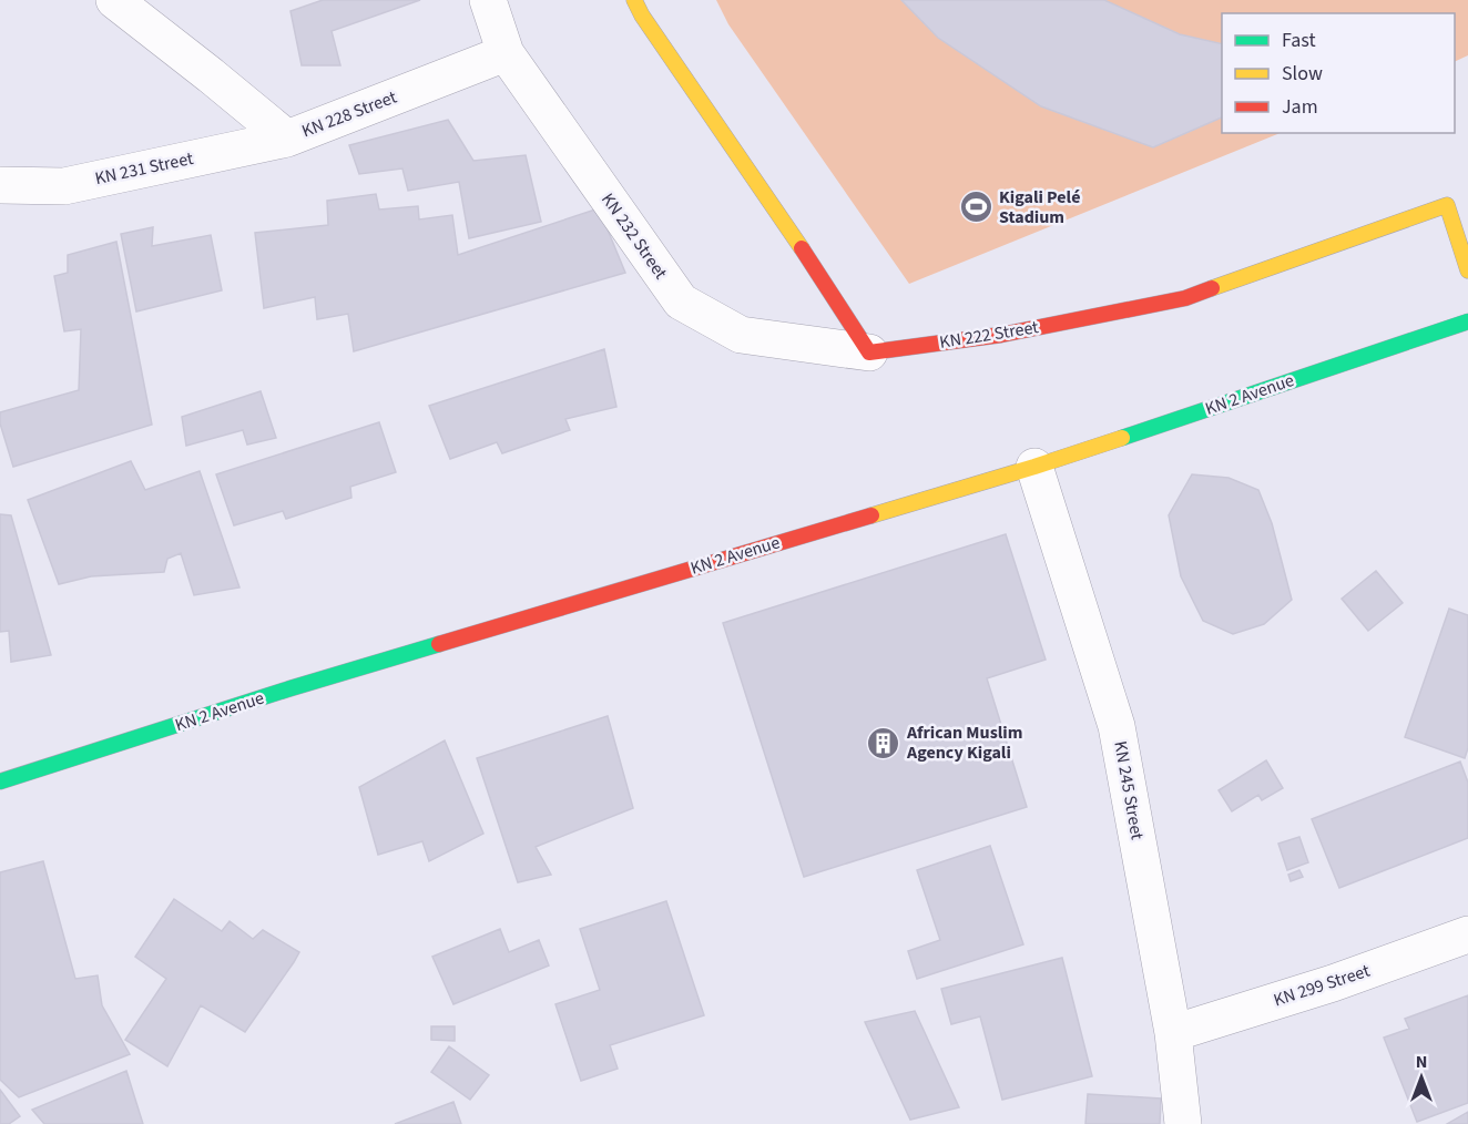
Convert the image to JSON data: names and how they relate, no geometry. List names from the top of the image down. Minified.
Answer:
{"streets":{"main road":["KN 222 Street","KN 2 Avenue"],"street":["KN 228 Street","KN 231 Street","KN 232 Street","KN 245 Street","KN 299 Street"]},"crossings":[["KN 228 Street","KN 231 Street"],["KN 228 Street","KN 232 Street"],["KN 232 Street","KN 222 Street"],["KN 2 Avenue","KN 245 Street"],["KN 245 Street","KN 299 Street"]],"places":{"sports":["Kigali Pelé Stadium"],"building":["African Muslim Agency Kigali"]},"legend":["Fast","Slow","Jam"],"north":"top"}
